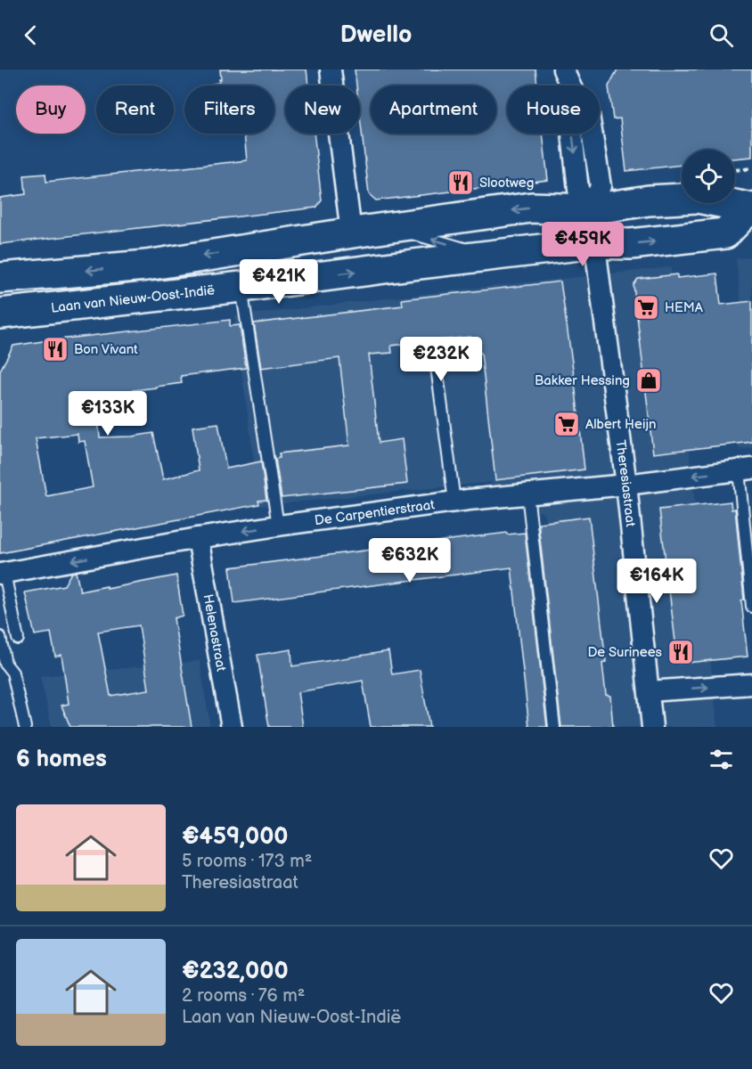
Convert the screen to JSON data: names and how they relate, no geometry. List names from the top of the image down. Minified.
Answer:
{"streets":{"main road":["Laan van Nieuw-Oost-Indië"],"street":["Theresiastraat","De Carpentierstraat","Helenastraat"]},"crossings":[["Laan van Nieuw-Oost-Indië","Theresiastraat"],["Theresiastraat","De Carpentierstraat"],["De Carpentierstraat","Helenastraat"]],"one_way":["De Carpentierstraat"],"places":{"restaurant":["Slootweg","Bon Vivant","De Surinees"],"supermarket":["HEMA","Albert Heijn"],"shop":["Bakker Hessing"]},"page":{"header":"Dwello","chip":["Buy","Rent","Filters","New","Apartment","House"],"price":["€459K","€421K","€232K","€133K","€632K","€164K"],"heading":"6 homes","list":[{"name":"€459,000","note":"5 rooms · 173 m² · Theresiastraat"},{"name":"€232,000","note":"2 rooms · 76 m² · Laan van Nieuw-Oost-Indië"}]}}
